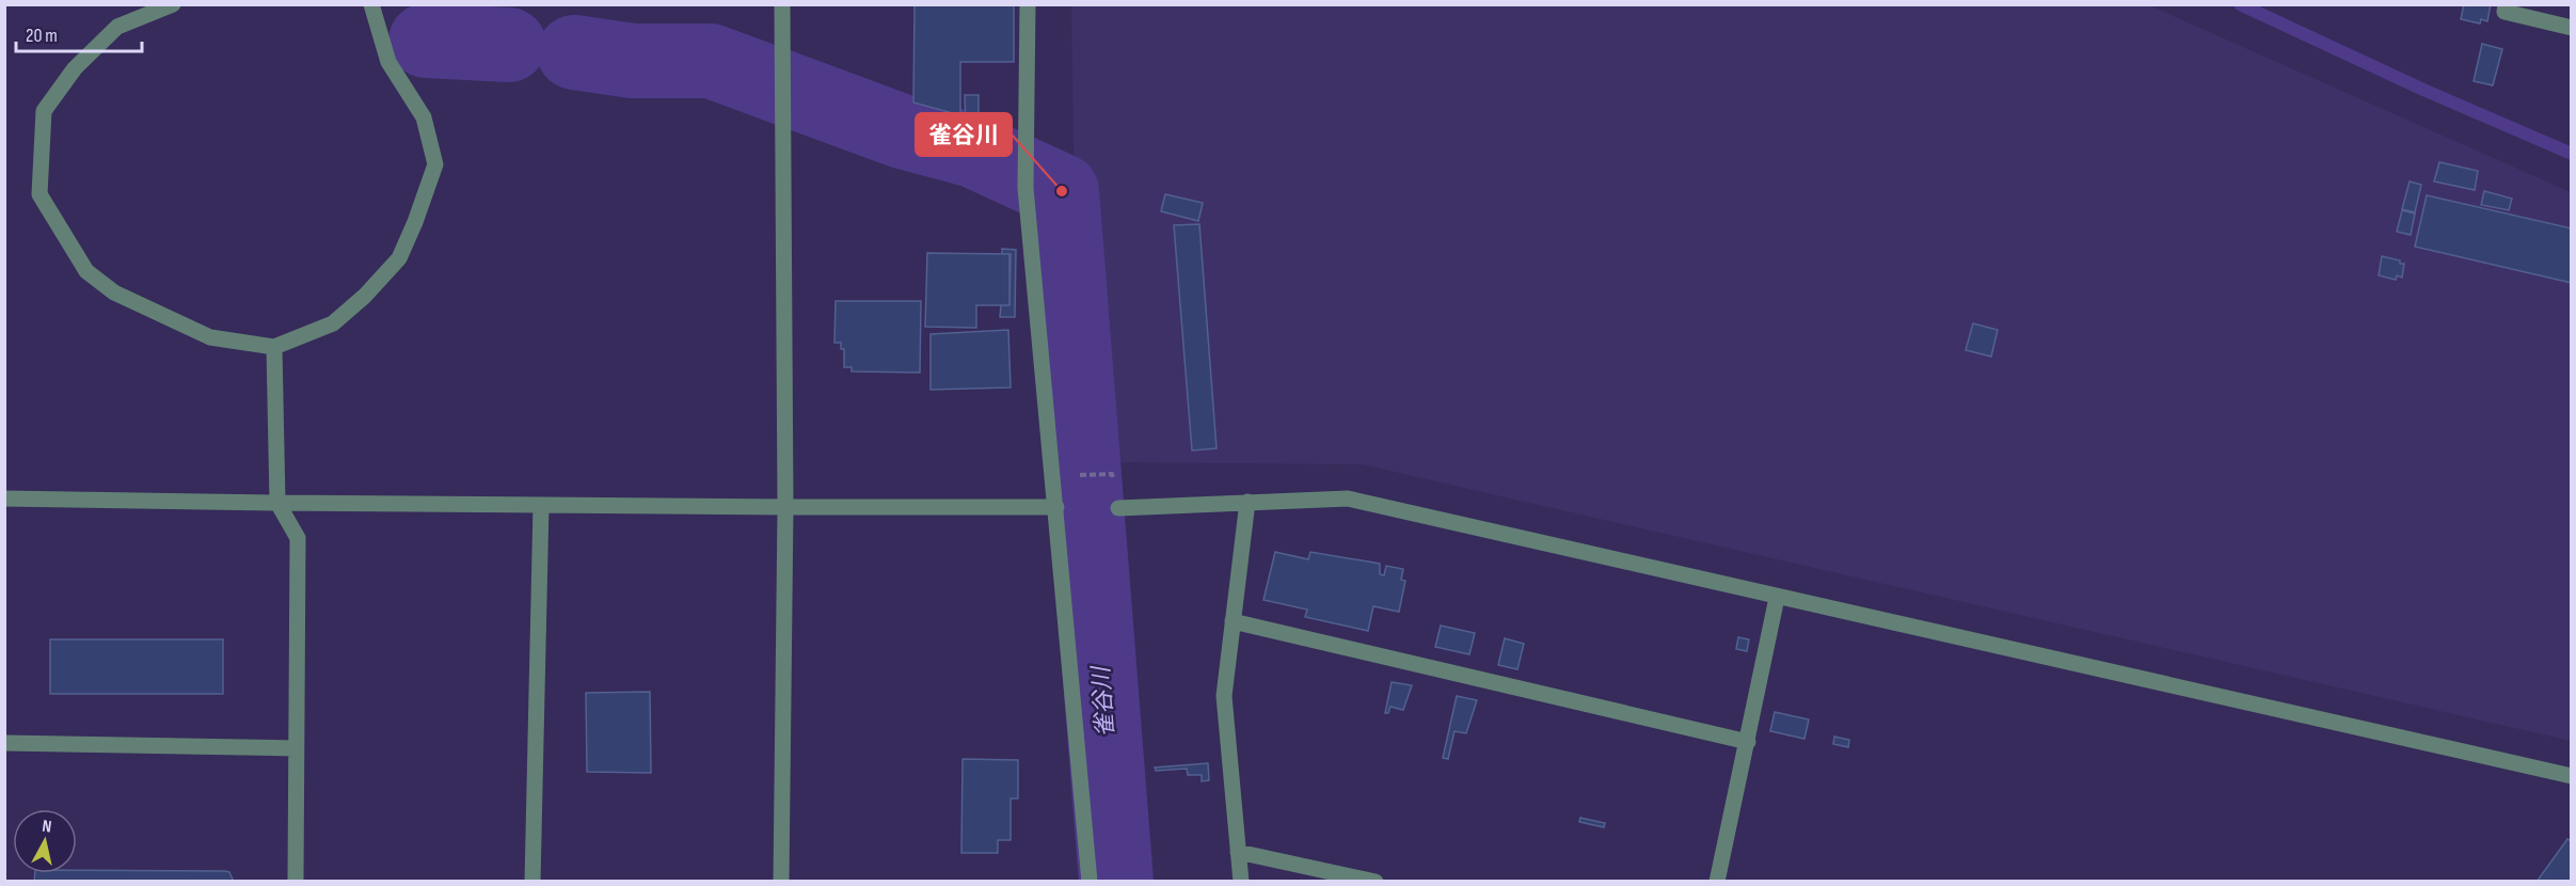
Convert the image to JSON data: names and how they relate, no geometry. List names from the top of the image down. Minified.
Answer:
{"water":["雀谷川"],"places":["雀谷川"],"scale_bar":"20 m","north":"top"}
